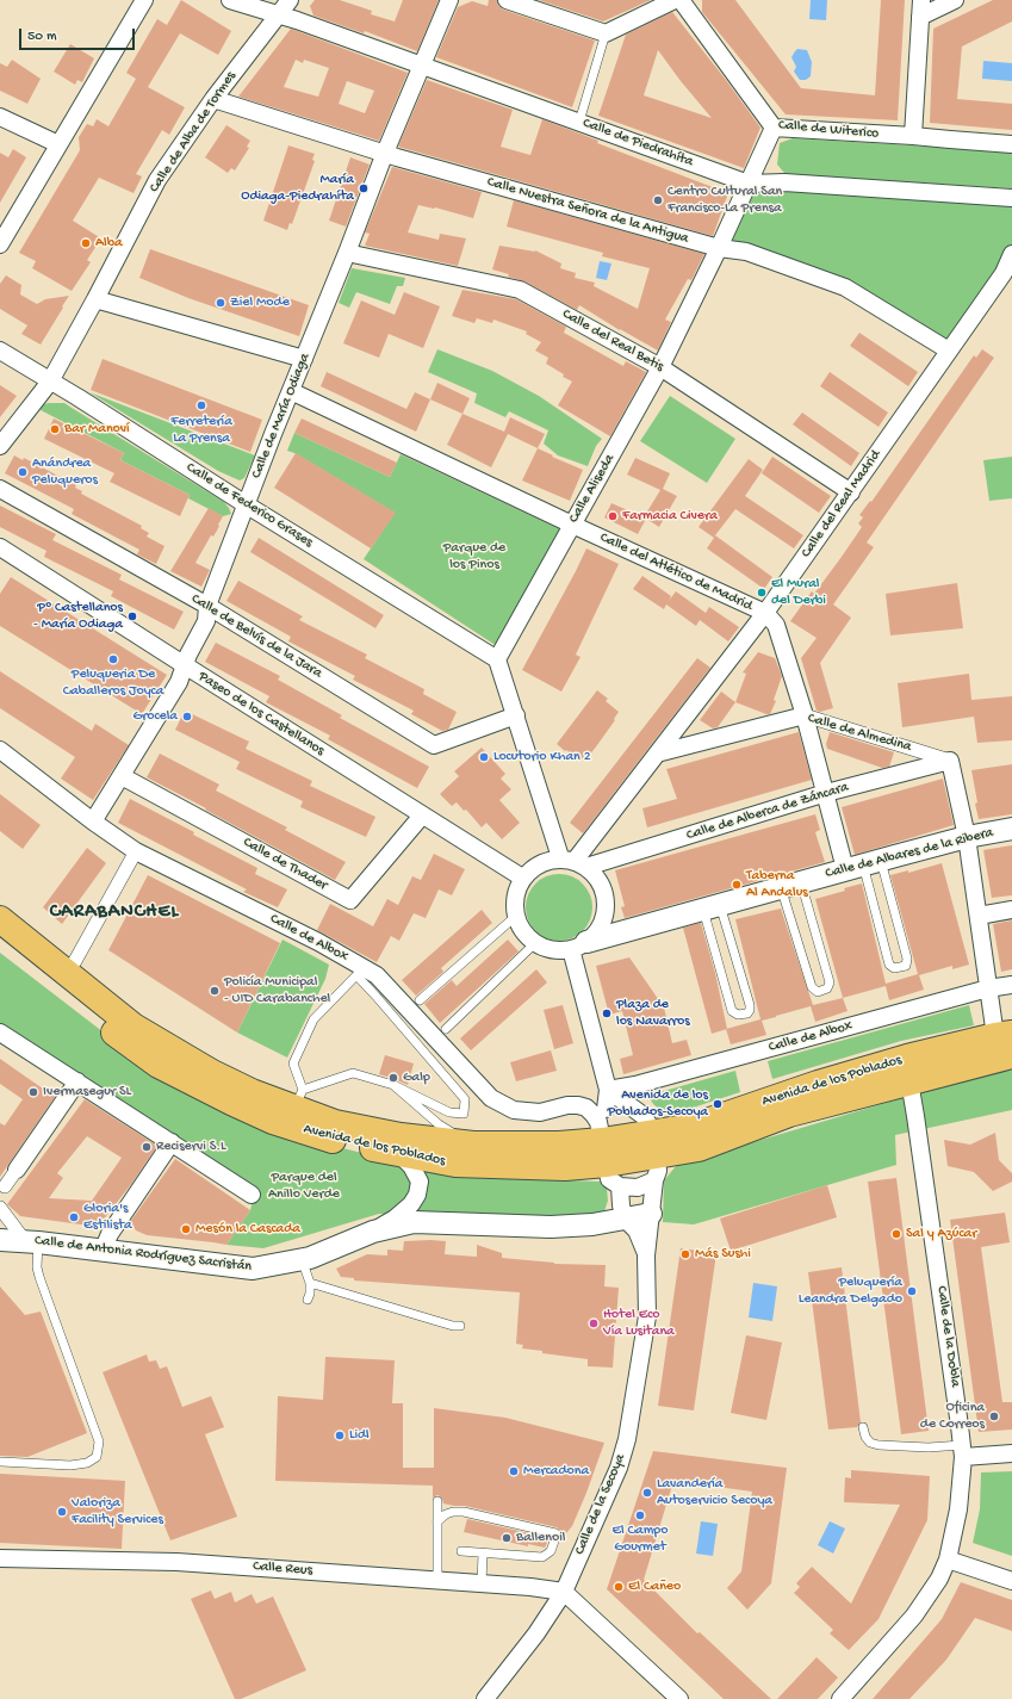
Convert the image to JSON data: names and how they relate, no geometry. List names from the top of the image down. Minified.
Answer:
{"streets":{"main road":["Avenida de los Poblados"],"street":["Calle de Witerico","Calle de Alba de Tormes","Calle de Piedrahíta","Calle Nuestra Señora de la Antigua","Calle del Real Betis","Calle de María Odiaga","Calle Aliseda","Calle del Real Madrid","Calle de Federico Grases","Calle del Atlético de Madrid","Calle de Belvís de la Jara","Paseo de los Castellanos","Calle de Almedina","Calle de Alberca de Záncara","Calle de Albares de la Ribera","Calle de Thader","Calle de Albox","Calle de Antonia Rodríguez Sacristán","Calle de la Dobla","Calle de la Secoya","Calle Reus"]},"crossings":[["Calle de Witerico","Calle Aliseda"],["Calle de Alba de Tormes","Calle de Piedrahíta"],["Calle de Alba de Tormes","Calle Nuestra Señora de la Antigua"],["Calle de Alba de Tormes","Calle de Federico Grases"],["Calle de Piedrahíta","Calle de María Odiaga"],["Calle de Piedrahíta","Calle Aliseda"],["Calle Nuestra Señora de la Antigua","Calle de María Odiaga"],["Calle Nuestra Señora de la Antigua","Calle Aliseda"],["Calle Nuestra Señora de la Antigua","Calle del Real Madrid"],["Calle del Real Betis","Calle de María Odiaga"],["Calle del Real Betis","Calle Aliseda"],["Calle del Real Betis","Calle del Real Madrid"],["Calle de María Odiaga","Calle de Federico Grases"],["Calle de María Odiaga","Calle del Atlético de Madrid"],["Calle de María Odiaga","Calle de Belvís de la Jara"],["Calle de María Odiaga","Paseo de los Castellanos"],["Calle de María Odiaga","Calle de Thader"],["Calle de María Odiaga","Calle de Albox"],["Calle Aliseda","Calle de Federico Grases"],["Calle Aliseda","Calle del Atlético de Madrid"],["Calle del Real Madrid","Calle del Atlético de Madrid"],["Calle del Real Madrid","Paseo de los Castellanos"],["Calle del Real Madrid","Calle de Almedina"],["Calle del Real Madrid","Calle de Alberca de Záncara"],["Calle del Real Madrid","Calle de Albares de la Ribera"],["Calle del Atlético de Madrid","Calle de Almedina"],["Calle del Atlético de Madrid","Calle de Alberca de Záncara"],["Calle del Atlético de Madrid","Calle de Albares de la Ribera"],["Paseo de los Castellanos","Calle de Alberca de Záncara"],["Paseo de los Castellanos","Calle de Albares de la Ribera"],["Paseo de los Castellanos","Calle de Thader"],["Calle de Almedina","Calle de Alberca de Záncara"],["Calle de Alberca de Záncara","Calle de Albares de la Ribera"],["Calle de Albox","Calle de la Secoya"],["Avenida de los Poblados","Calle de la Dobla"],["Calle de Antonia Rodríguez Sacristán","Calle de la Secoya"],["Calle de la Secoya","Calle Reus"]],"districts":["CARABANCHEL"],"parks":["Parque de los Pinos","Parque del Anillo Verde"],"places":["María Odiaga-Piedrahíta","Centro Cultural San Francisco-La Prensa","Alba","Ziel Mode","Ferretería La Prensa","Bar Manoví","Anándrea Peluqueros","Farmacia Civera","El Mural del Derbi","Pº Castellanos - María Odiaga","Peluqueria De Caballeros Joyca","Grocela","Locutorio Khan 2","Taberna Al Andalus","Policía Municipal - UID Carabanchel","Plaza de los Navarros","Galp","Ivermasegur SL","Avenida de los Poblados-Secoya","Reciservi S.L","Gloria's Estilista","Mesón la Cascada","Sal y Azúcar","Más Sushi","Peluquería Leandra Delgado","Hotel Eco Vía Lusitana","Oficina de Correos","Lidl","Mercadona","Lavandería Autoservicio Secoya","Valoriza Facility Services","El Campo Gourmet","Ballenoil","El Cañeo"],"scale_bar":"50 m"}
